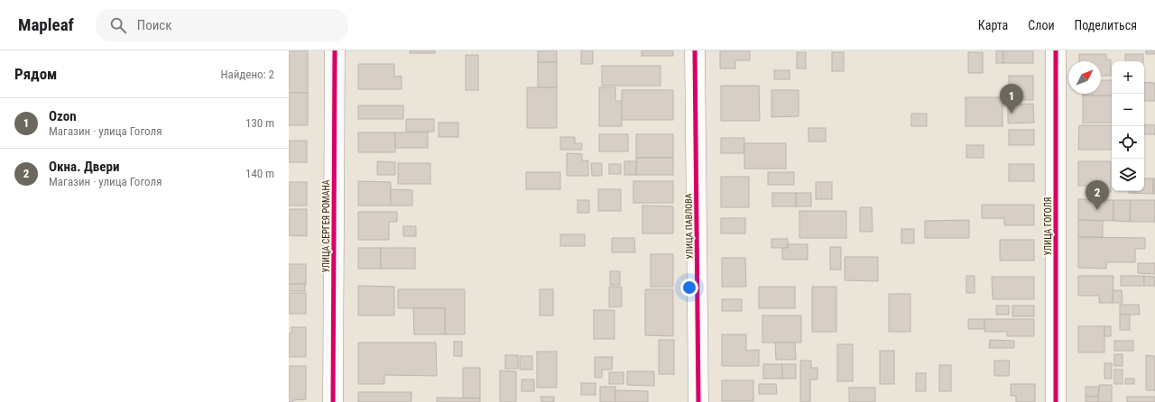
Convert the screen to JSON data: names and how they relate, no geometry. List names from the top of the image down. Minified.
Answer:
{"streets":{"street":["УЛИЦА СЕРГЕЯ РОМАНА","УЛИЦА ПАВЛОВА","УЛИЦА ГОГОЛЯ"]},"north":"top right","page":{"header":"Mapleaf","search":"Поиск","nav":["Карта","Слои","Поделиться"],"heading":["Рядом","Найдено: 2"],"map_buttons":["+","−"],"pins":["1","2"],"list":[{"mark":"1","name":"Ozon","note":"Магазин · улица Гоголя","value":"130 m"},{"mark":"2","name":"Окна. Двери","note":"Магазин · улица Гоголя","value":"140 m"}]}}
